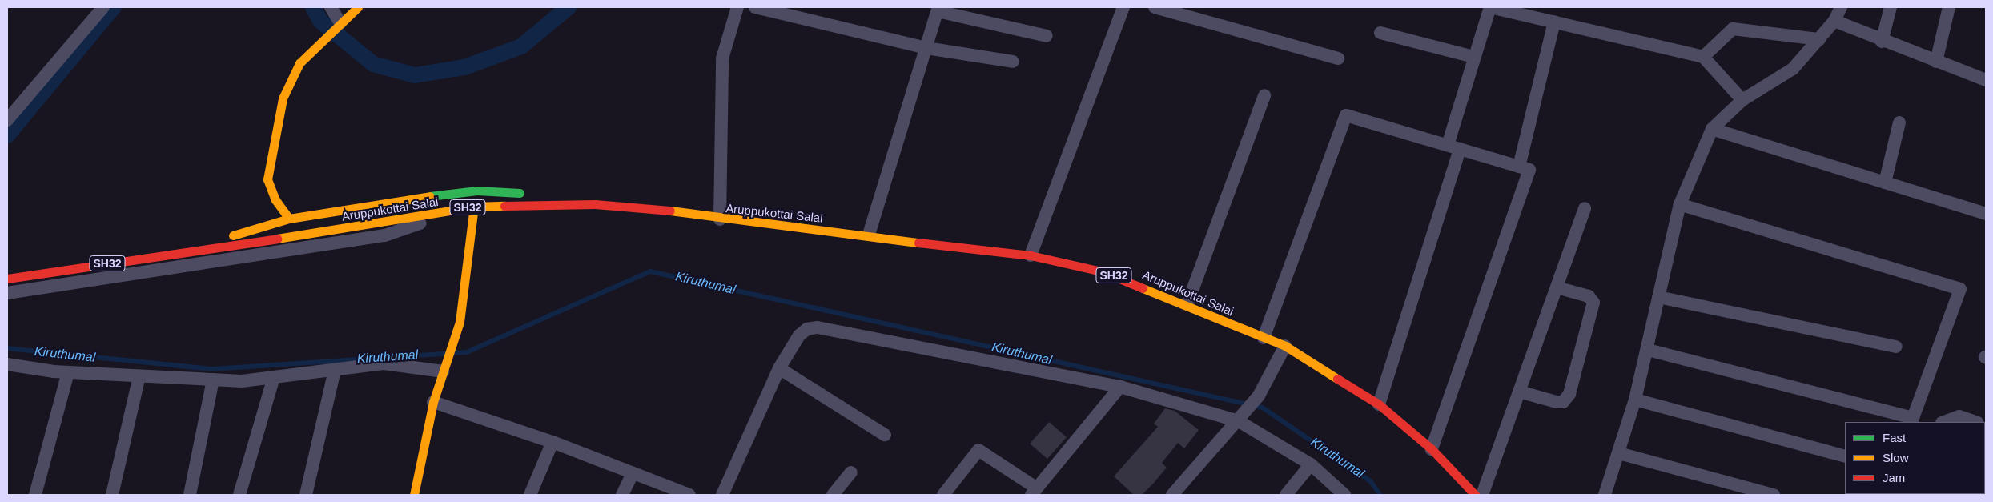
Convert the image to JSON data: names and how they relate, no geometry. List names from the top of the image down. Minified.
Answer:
{"streets":{"main road":["SH32","Aruppukottai Salai"]},"water":["Kiruthumal"],"legend":["Fast","Slow","Jam"]}
